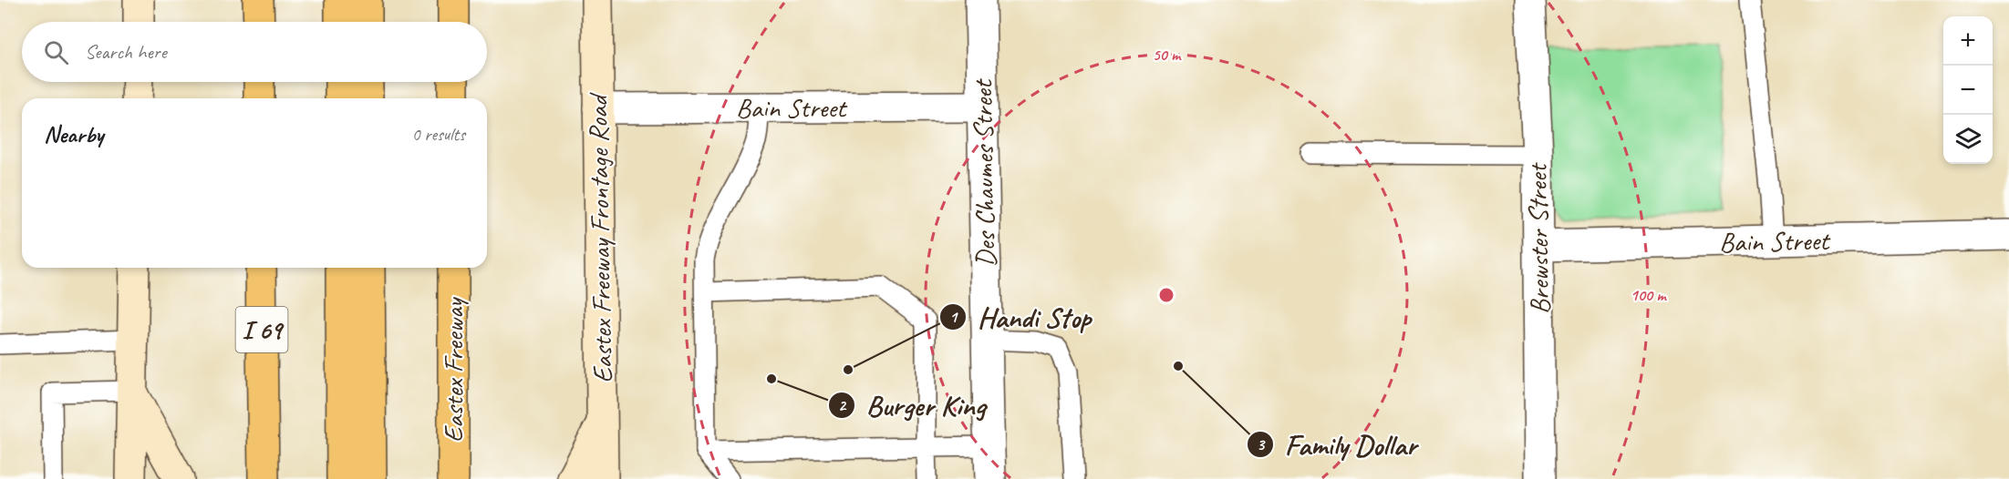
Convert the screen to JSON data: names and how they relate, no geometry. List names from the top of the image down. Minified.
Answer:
{"streets":{"highway":["I 69","Eastex Freeway"],"main road":["Eastex Freeway Frontage Road"],"street":["Bain Street","Des Chaumes Street","Brewster Street"]},"crossings":[["Bain Street","Des Chaumes Street"],["Bain Street","Eastex Freeway Frontage Road"],["Bain Street","Brewster Street"]],"places":["Family Dollar","Handi Stop","Burger King"],"page":{"map_buttons":["+","−"],"search":"Search here","heading":["Nearby","0 results"]},"rings":["50 m","100 m"]}
